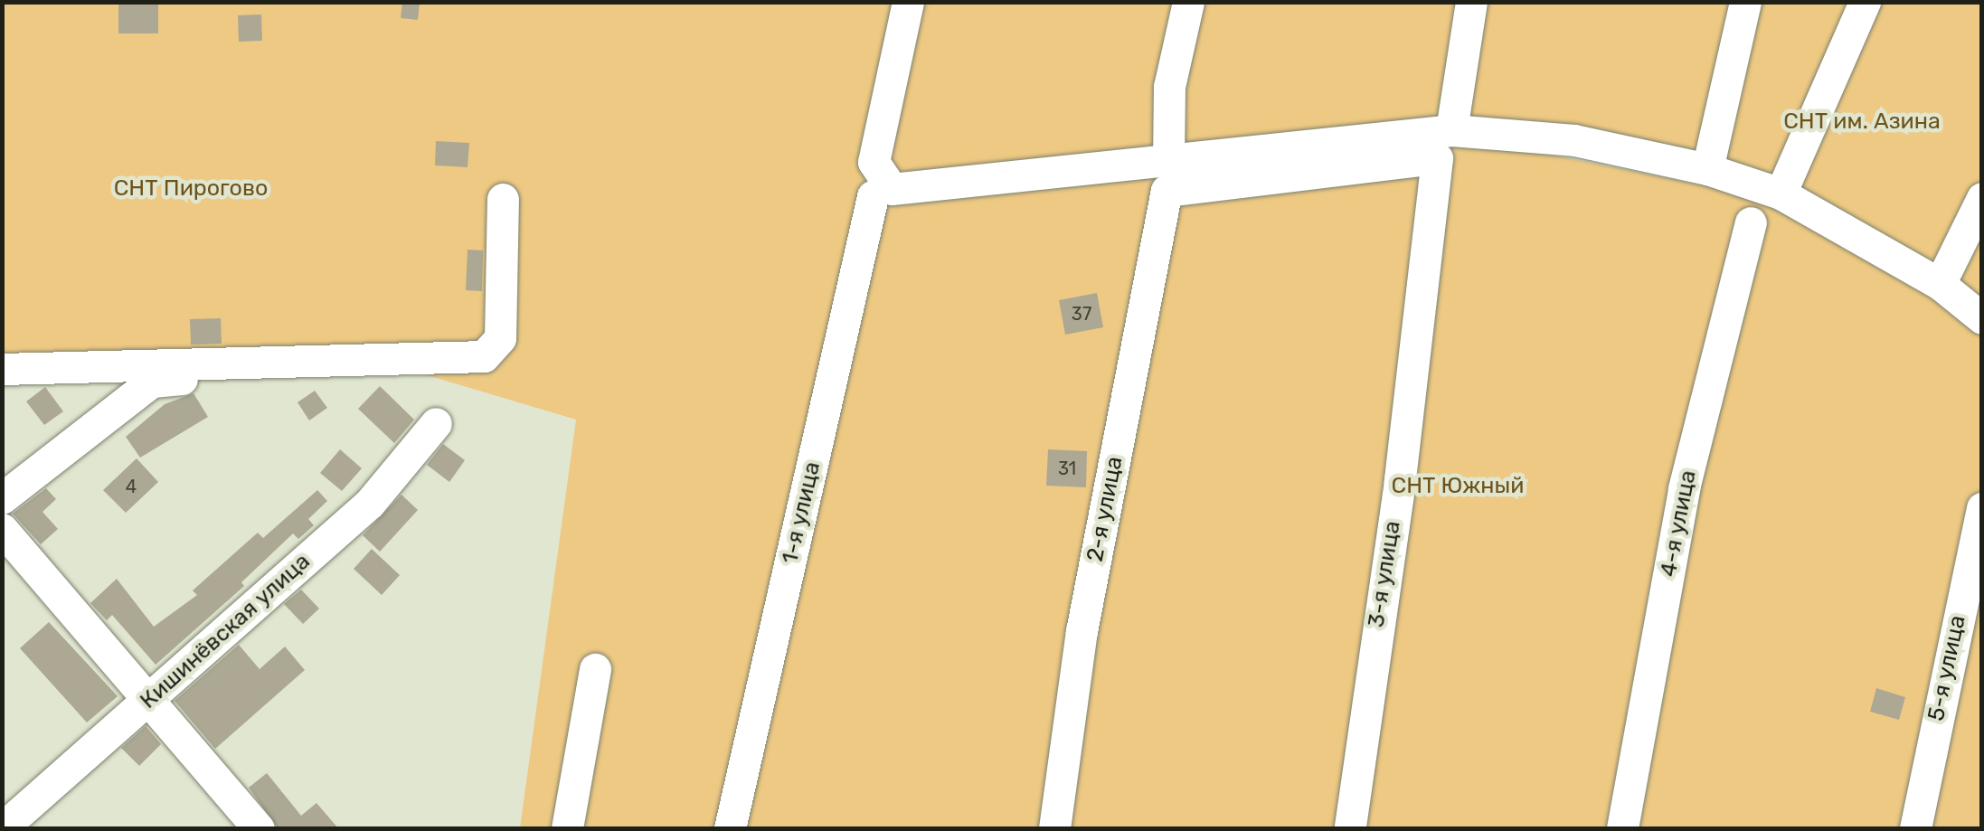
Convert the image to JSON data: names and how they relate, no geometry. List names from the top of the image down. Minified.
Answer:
{"streets":{"street":["2-я улица","1-я улица","4-я улица","3-я улица","Кишинёвская улица","5-я улица"]},"crossings":[["2-я улица","3-я улица"]],"parks":["СНТ им. Азина","СНТ Пирогово","СНТ Южный"],"house_numbers":["37","31","4"]}
